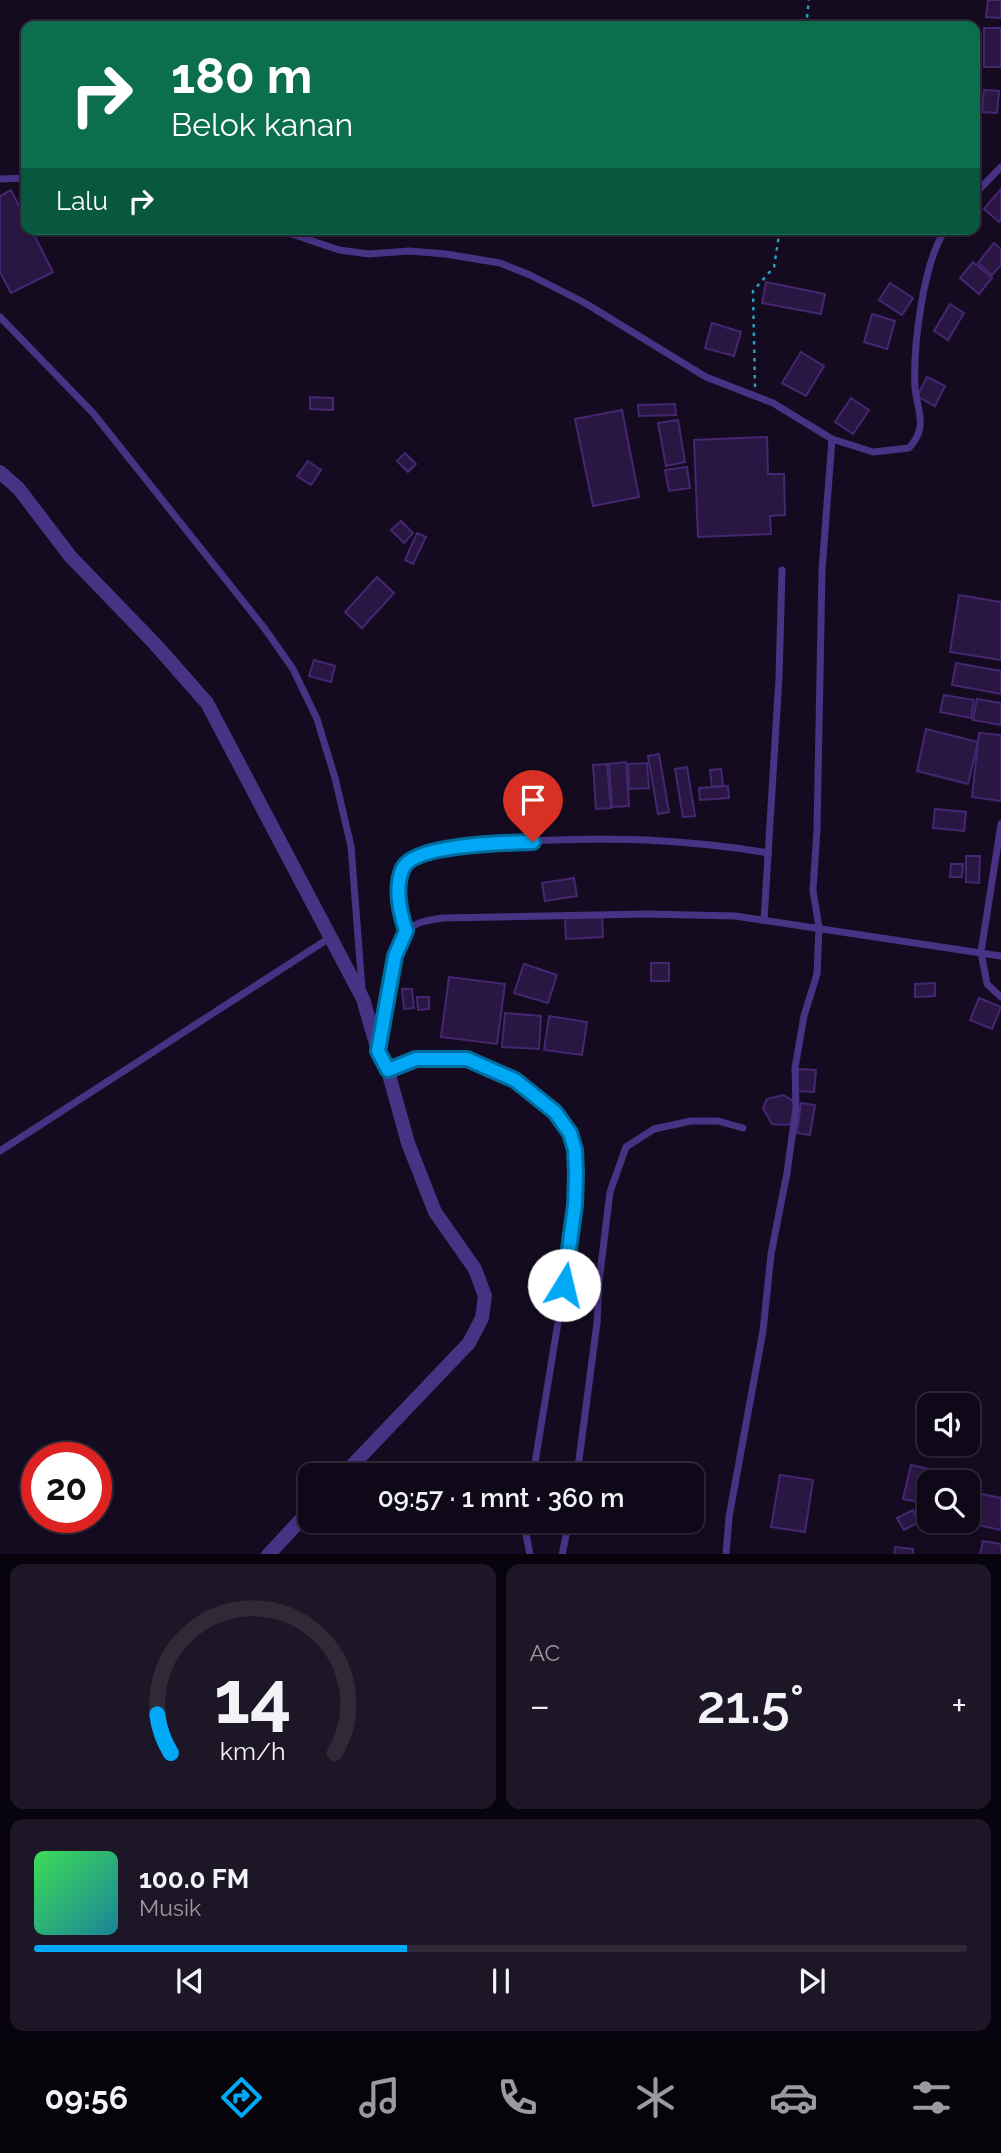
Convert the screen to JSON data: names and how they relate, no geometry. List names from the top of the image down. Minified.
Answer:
{"page":{"turn":["180 m","Belok kanan"],"then":"Lalu","limit":"20","trip":"09:57 · 1 mnt · 360 m","tile":"AC","heat":["−","21.5°","+"],"song":["100.0 FM","Musik"],"tabs":"09:56","gauge":["14","km/h"]}}
